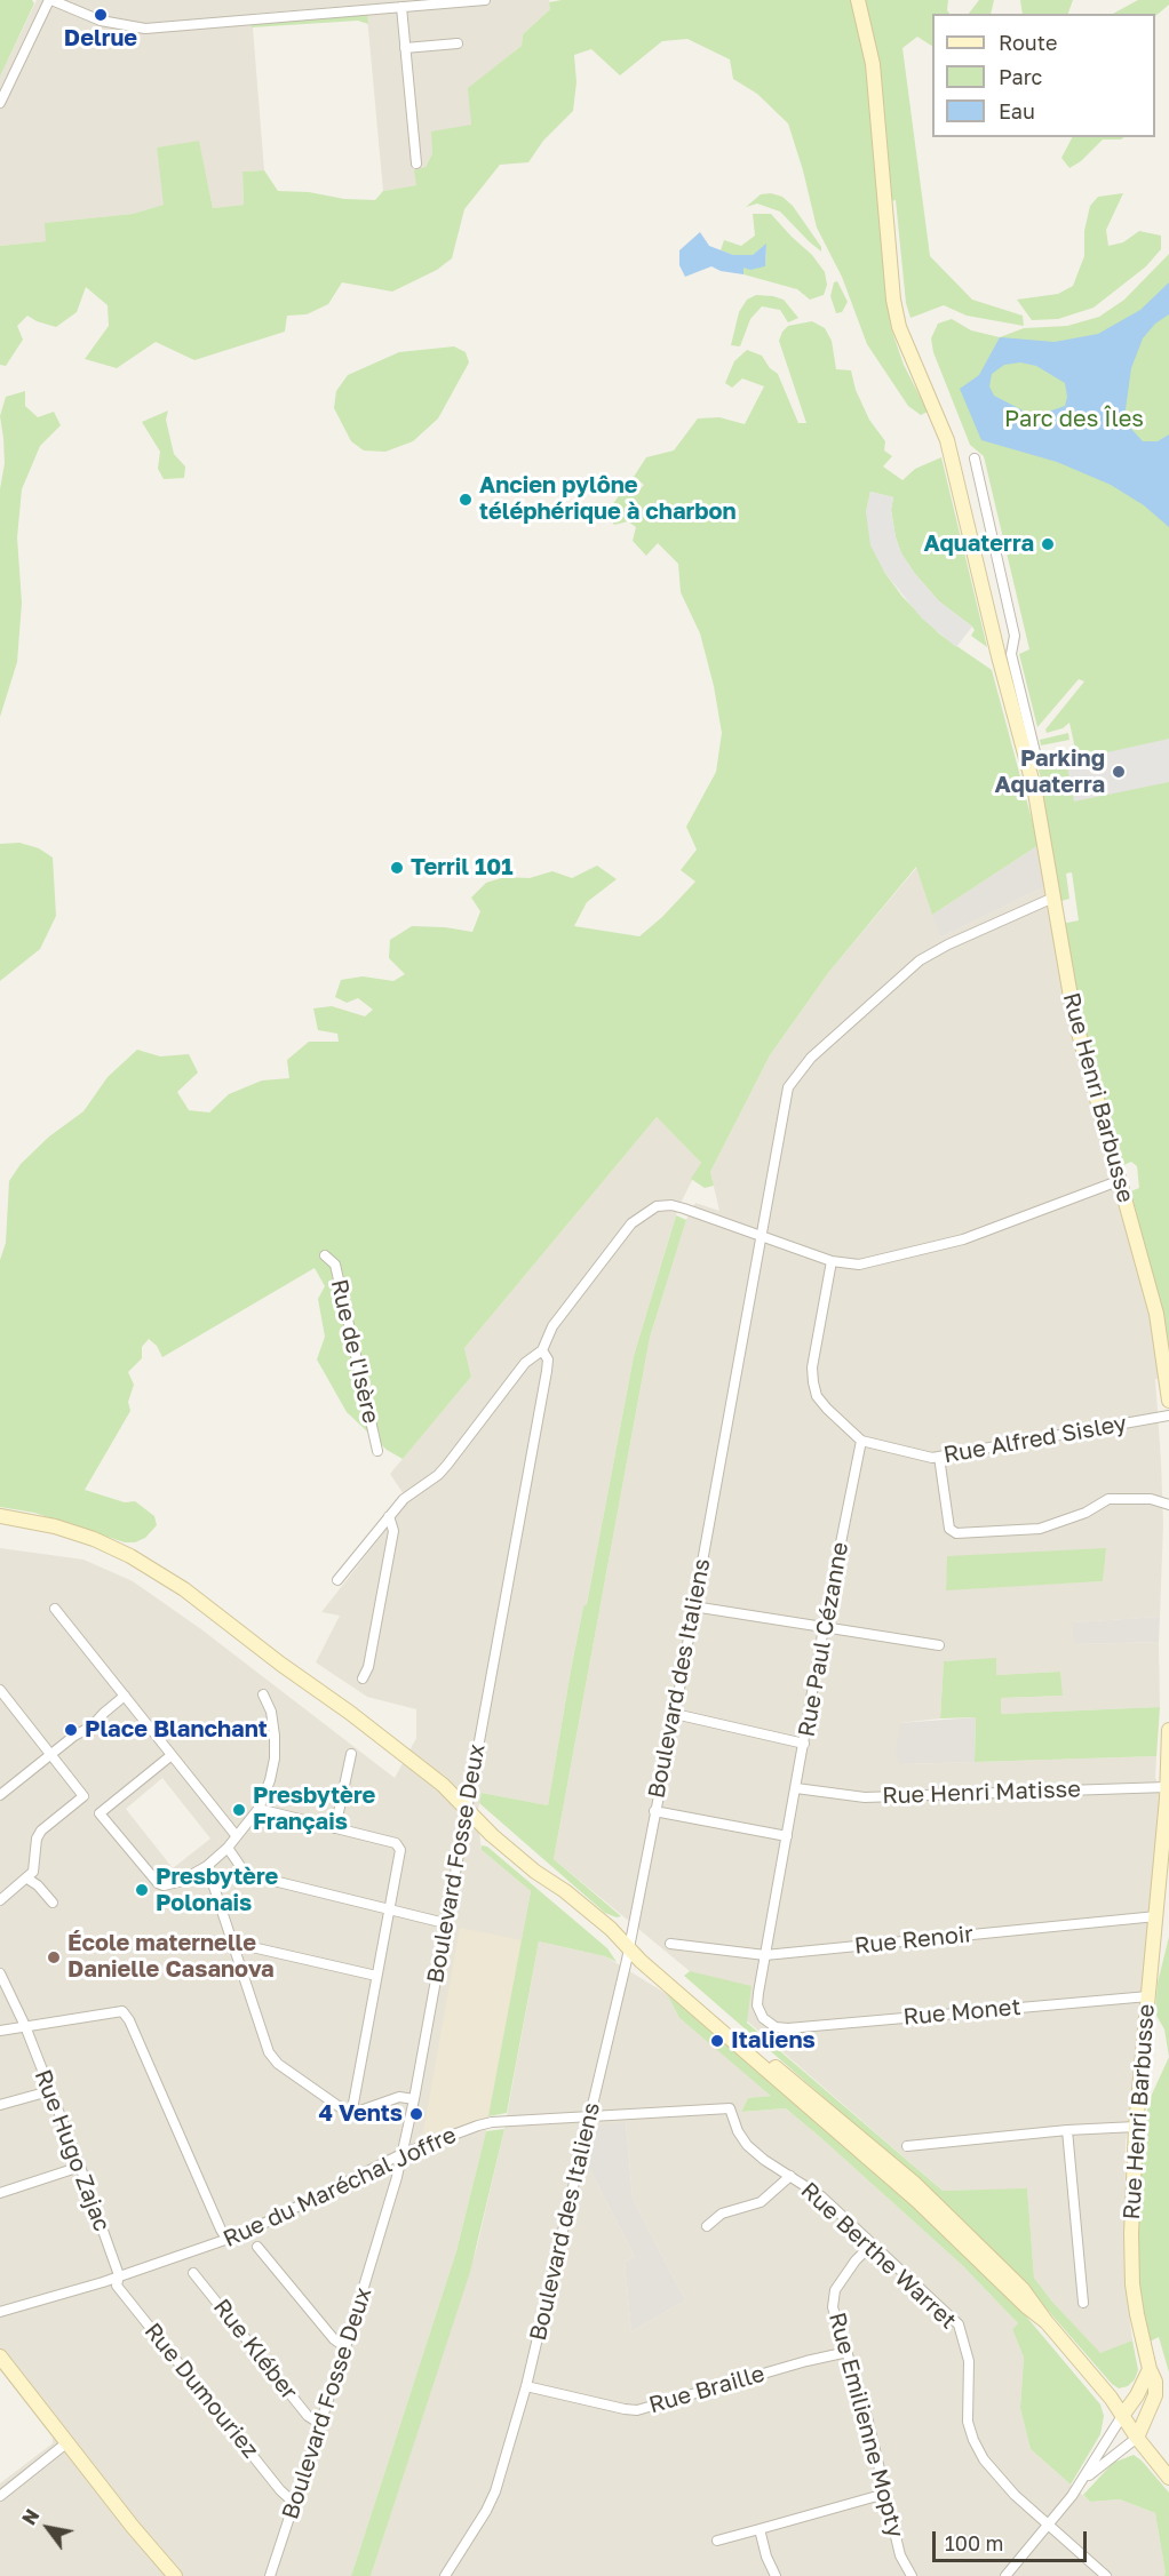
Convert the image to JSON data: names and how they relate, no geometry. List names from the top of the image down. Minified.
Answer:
{"streets":{"street":["Rue Henri Barbusse","Rue de l'Isère","Rue Alfred Sisley","Rue Paul Cézanne","Boulevard des Italiens","Rue Henri Matisse","Boulevard Fosse Deux","Rue Renoir","Rue Monet","Rue Hugo Zajac","Rue du Maréchal Joffre","Rue Berthe Warret","Rue Kléber","Rue Braille","Rue Dumouriez","Rue Emilienne Mopty"]},"crossings":[["Rue Henri Barbusse","Boulevard des Italiens"],["Rue Henri Barbusse","Rue Henri Matisse"],["Rue Henri Barbusse","Rue Renoir"],["Rue Henri Barbusse","Rue Monet"],["Rue Alfred Sisley","Rue Paul Cézanne"],["Rue Paul Cézanne","Rue Henri Matisse"],["Rue Paul Cézanne","Rue Renoir"],["Rue Paul Cézanne","Rue Monet"],["Boulevard des Italiens","Rue du Maréchal Joffre"],["Boulevard des Italiens","Rue Braille"],["Boulevard Fosse Deux","Rue du Maréchal Joffre"],["Boulevard Fosse Deux","Rue Kléber"],["Boulevard Fosse Deux","Rue Dumouriez"],["Rue Hugo Zajac","Rue du Maréchal Joffre"],["Rue Hugo Zajac","Rue Dumouriez"],["Rue du Maréchal Joffre","Rue Berthe Warret"],["Rue du Maréchal Joffre","Rue Dumouriez"],["Rue Berthe Warret","Rue Emilienne Mopty"],["Rue Braille","Rue Emilienne Mopty"]],"parks":["Parc des Îles"],"places":["Delrue","Ancien pylône téléphérique à charbon","Aquaterra","Parking Aquaterra","Terril 101","Place Blanchant","Presbytère Français","Presbytère Polonais","École maternelle Danielle Casanova","Italiens","4 Vents"],"legend":["Route","Parc","Eau"],"scale_bar":"100 m","north":"top left"}
